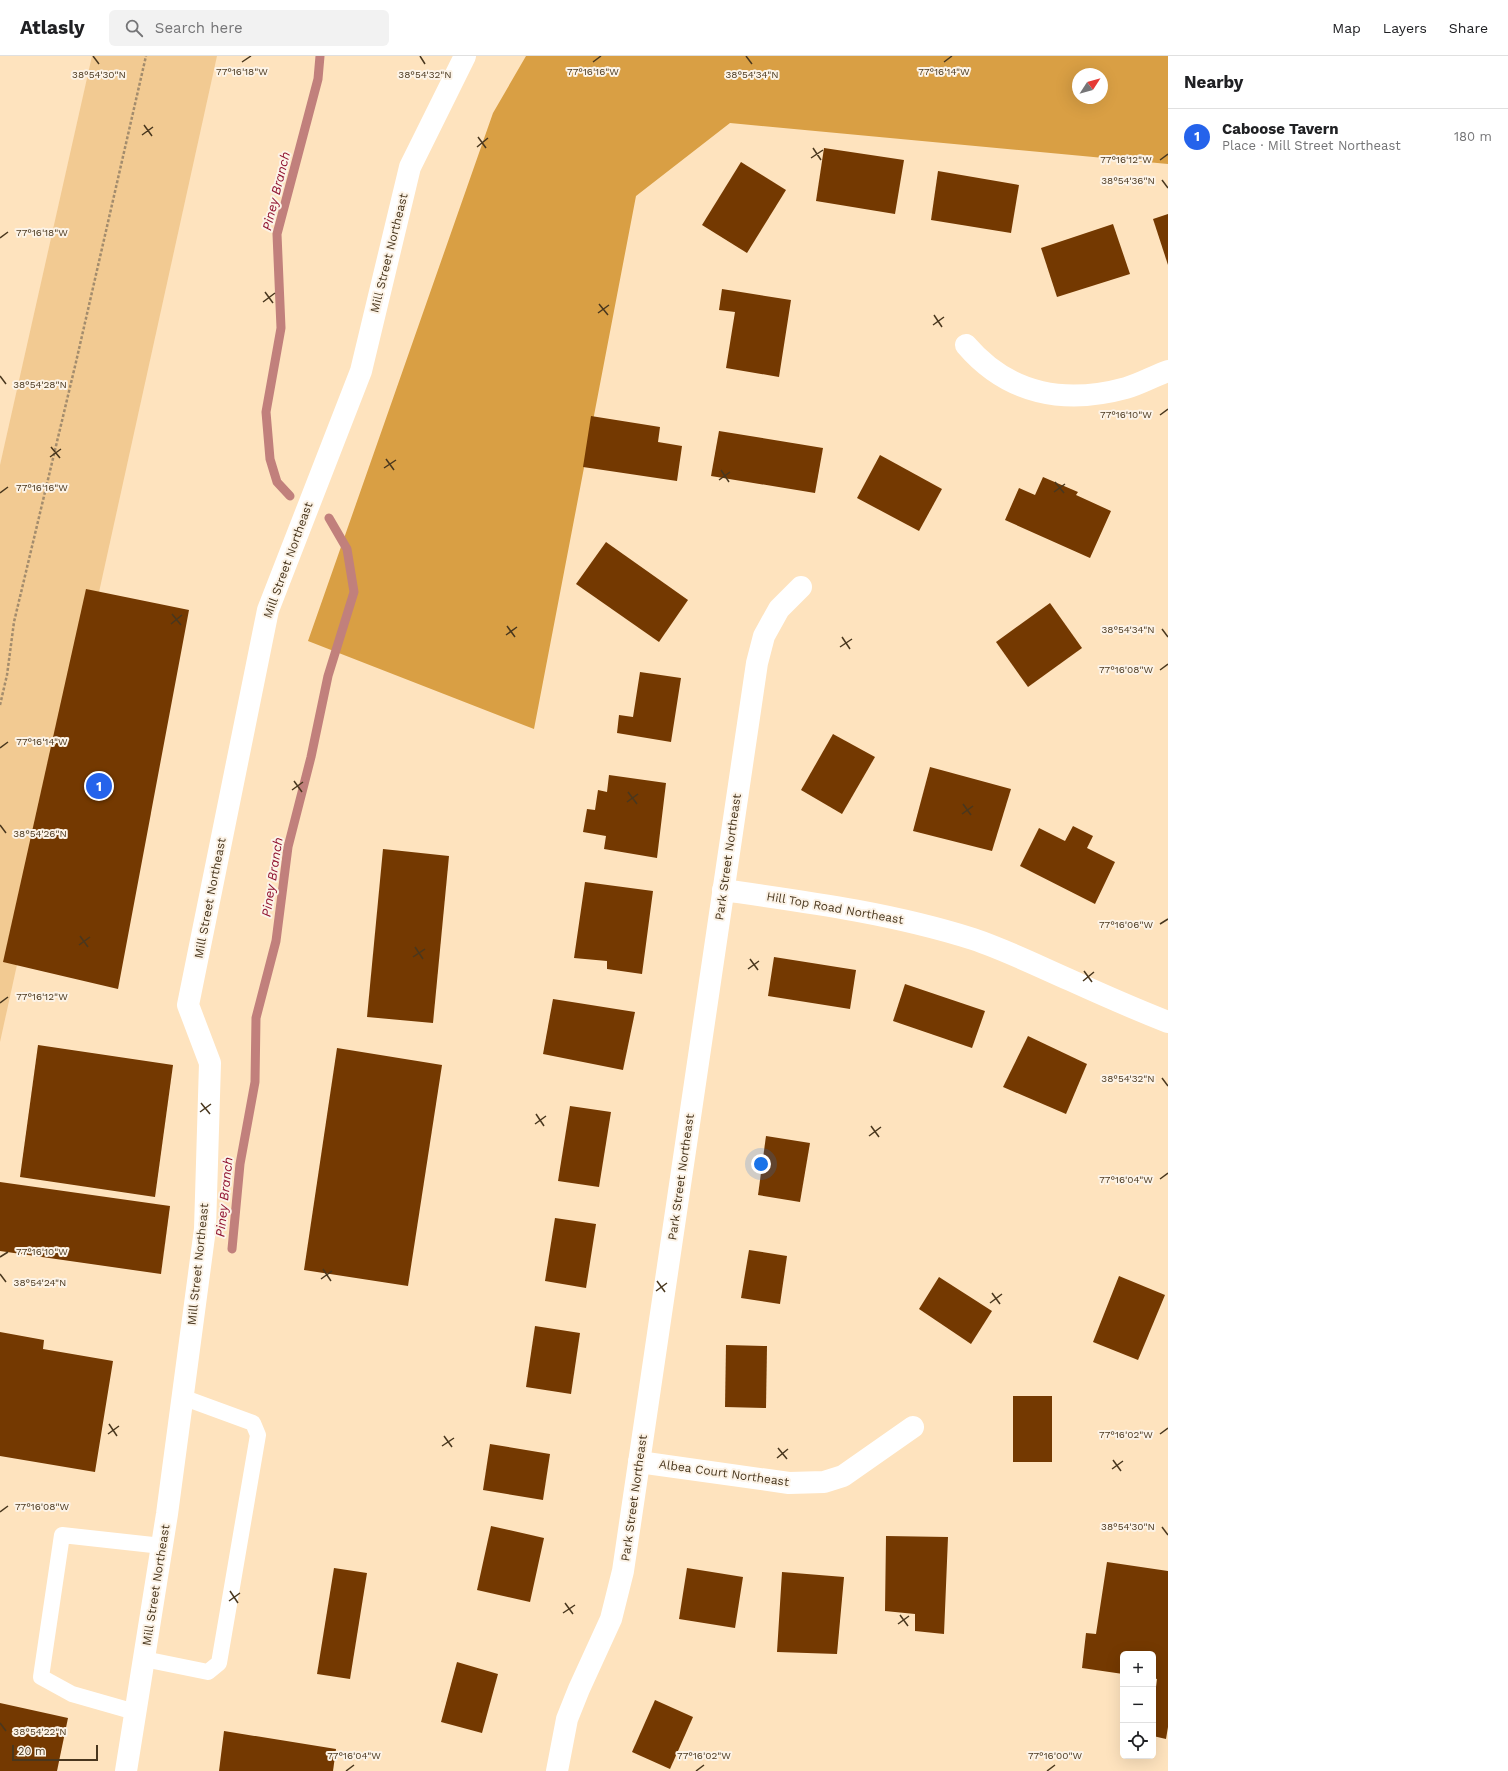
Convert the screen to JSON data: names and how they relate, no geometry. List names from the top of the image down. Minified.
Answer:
{"streets":{"street":["Mill Street Northeast","Park Street Northeast","Hill Top Road Northeast","Albea Court Northeast"]},"crossings":[["Park Street Northeast","Hill Top Road Northeast"],["Park Street Northeast","Albea Court Northeast"]],"water":["Piney Branch"],"scale_bar":"20 m","north":"top right","page":{"header":"Atlasly","search":"Search here","nav":["Map","Layers","Share"],"heading":"Nearby","list":[{"mark":"1","name":"Caboose Tavern","note":"Place · Mill Street Northeast","value":"180 m"}],"pins":"1","map_buttons":["+","−"],"scale":"20 m"},"coordinates":["77°16'14\"W","77°16'18\"W","77°16'16\"W","38°54'30\"N","38°54'32\"N","38°54'34\"N","77°16'12\"W","38°54'36\"N","38°54'28\"N","77°16'10\"W","77°16'08\"W","38°54'26\"N","77°16'06\"W","77°16'04\"W","38°54'24\"N","77°16'02\"W","38°54'22\"N","77°16'00\"W"]}
